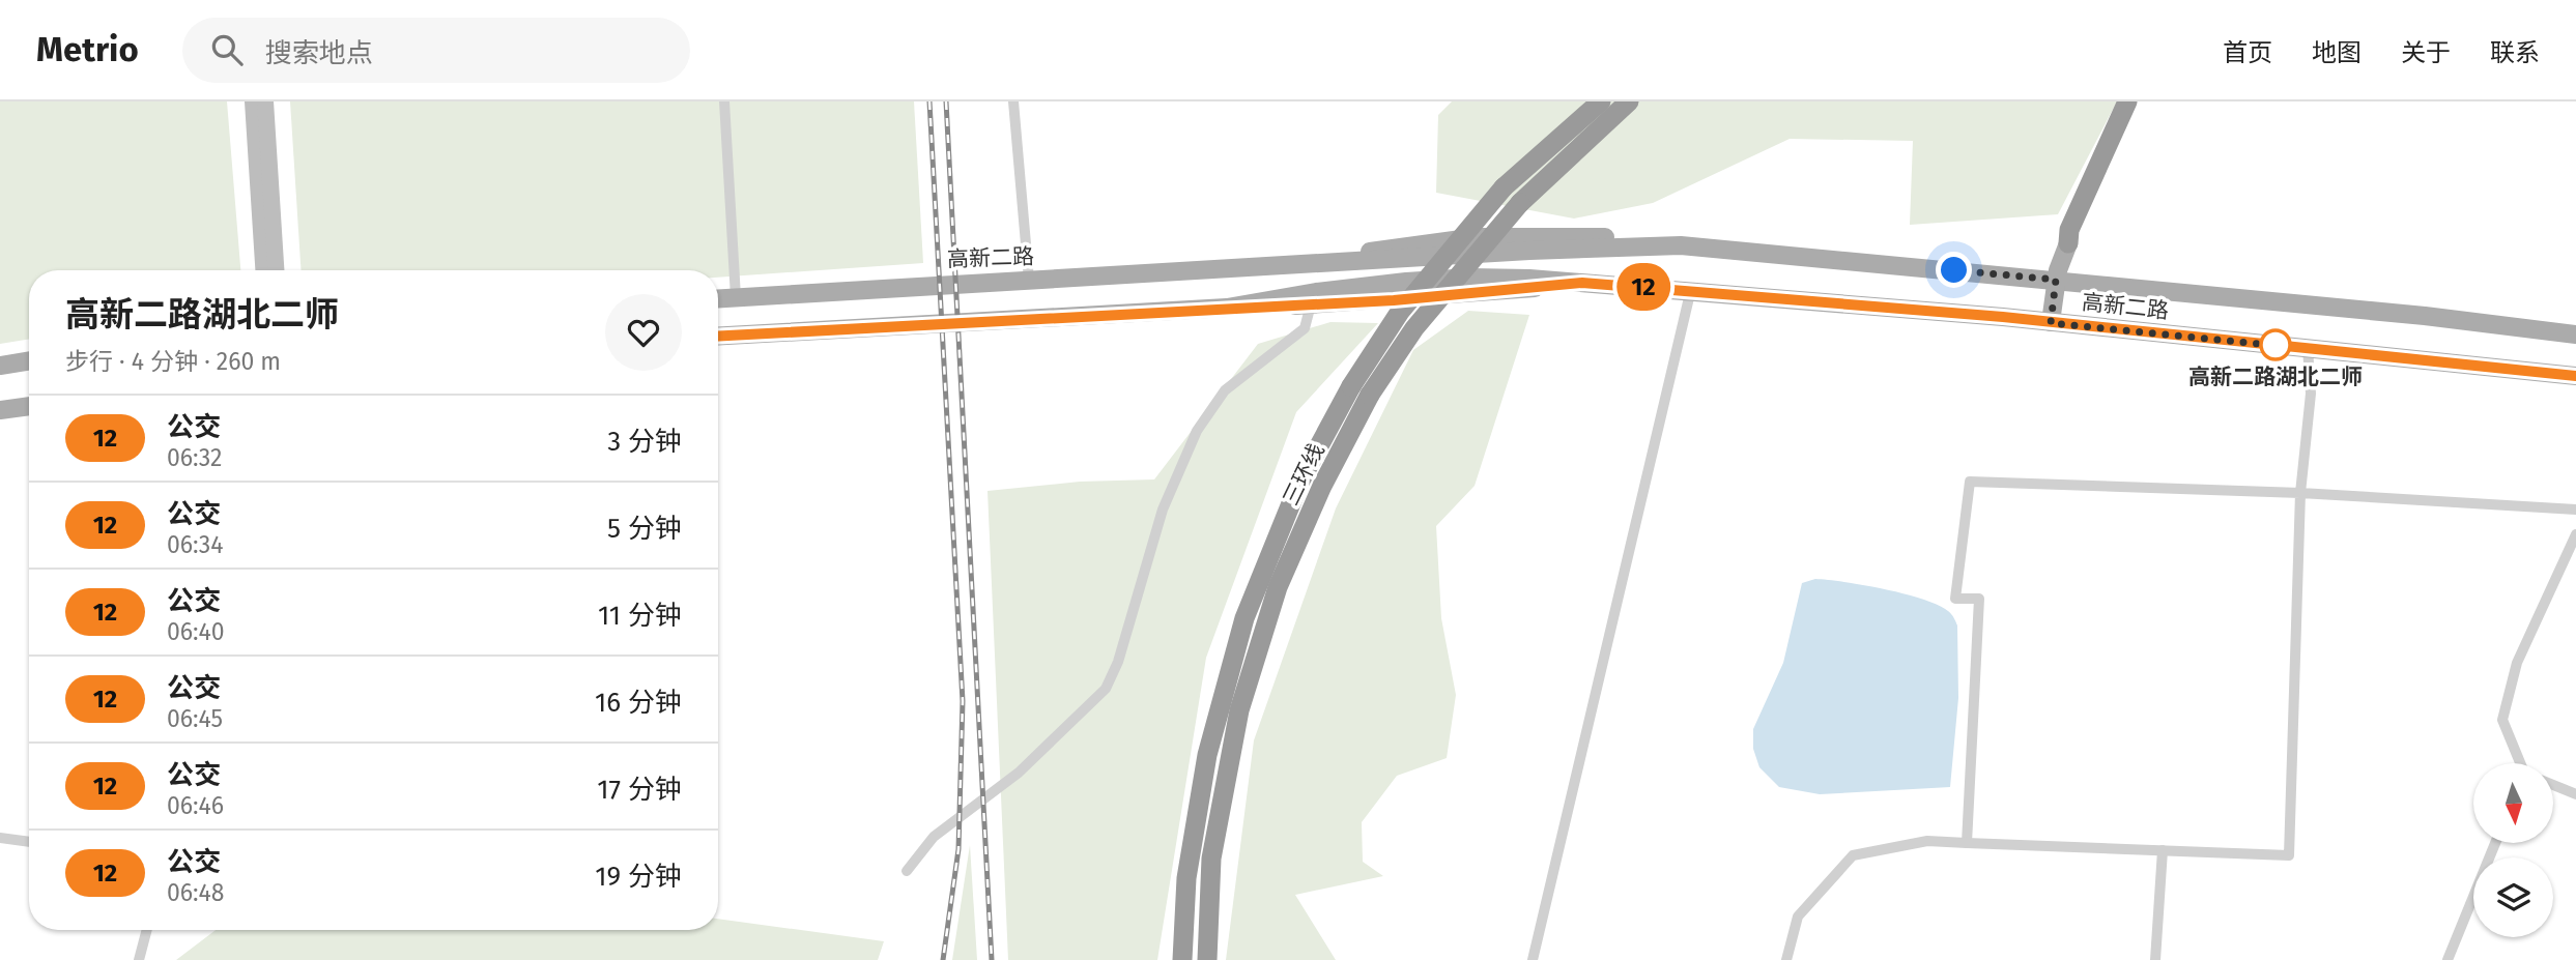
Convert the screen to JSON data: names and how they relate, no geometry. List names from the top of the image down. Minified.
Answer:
{"streets":{"highway":["三环线"],"main road":["高新二路"]},"places":["高新二路湖北二师"],"lines":["bus line 12"],"north":"bottom","page":{"header":"Metrio","search":"搜索地点","nav":["首页","地图","关于","联系"],"on_map":"12","heading":["高新二路湖北二师","步行 · 4 分钟 · 260 m"],"list":[{"mark":"12","name":"公交","note":"06:32","value":"3 分钟"},{"mark":"12","name":"公交","note":"06:34","value":"5 分钟"},{"mark":"12","name":"公交","note":"06:40","value":"11 分钟"},{"mark":"12","name":"公交","note":"06:45","value":"16 分钟"},{"mark":"12","name":"公交","note":"06:46","value":"17 分钟"},{"mark":"12","name":"公交","note":"06:48","value":"19 分钟"}]}}
